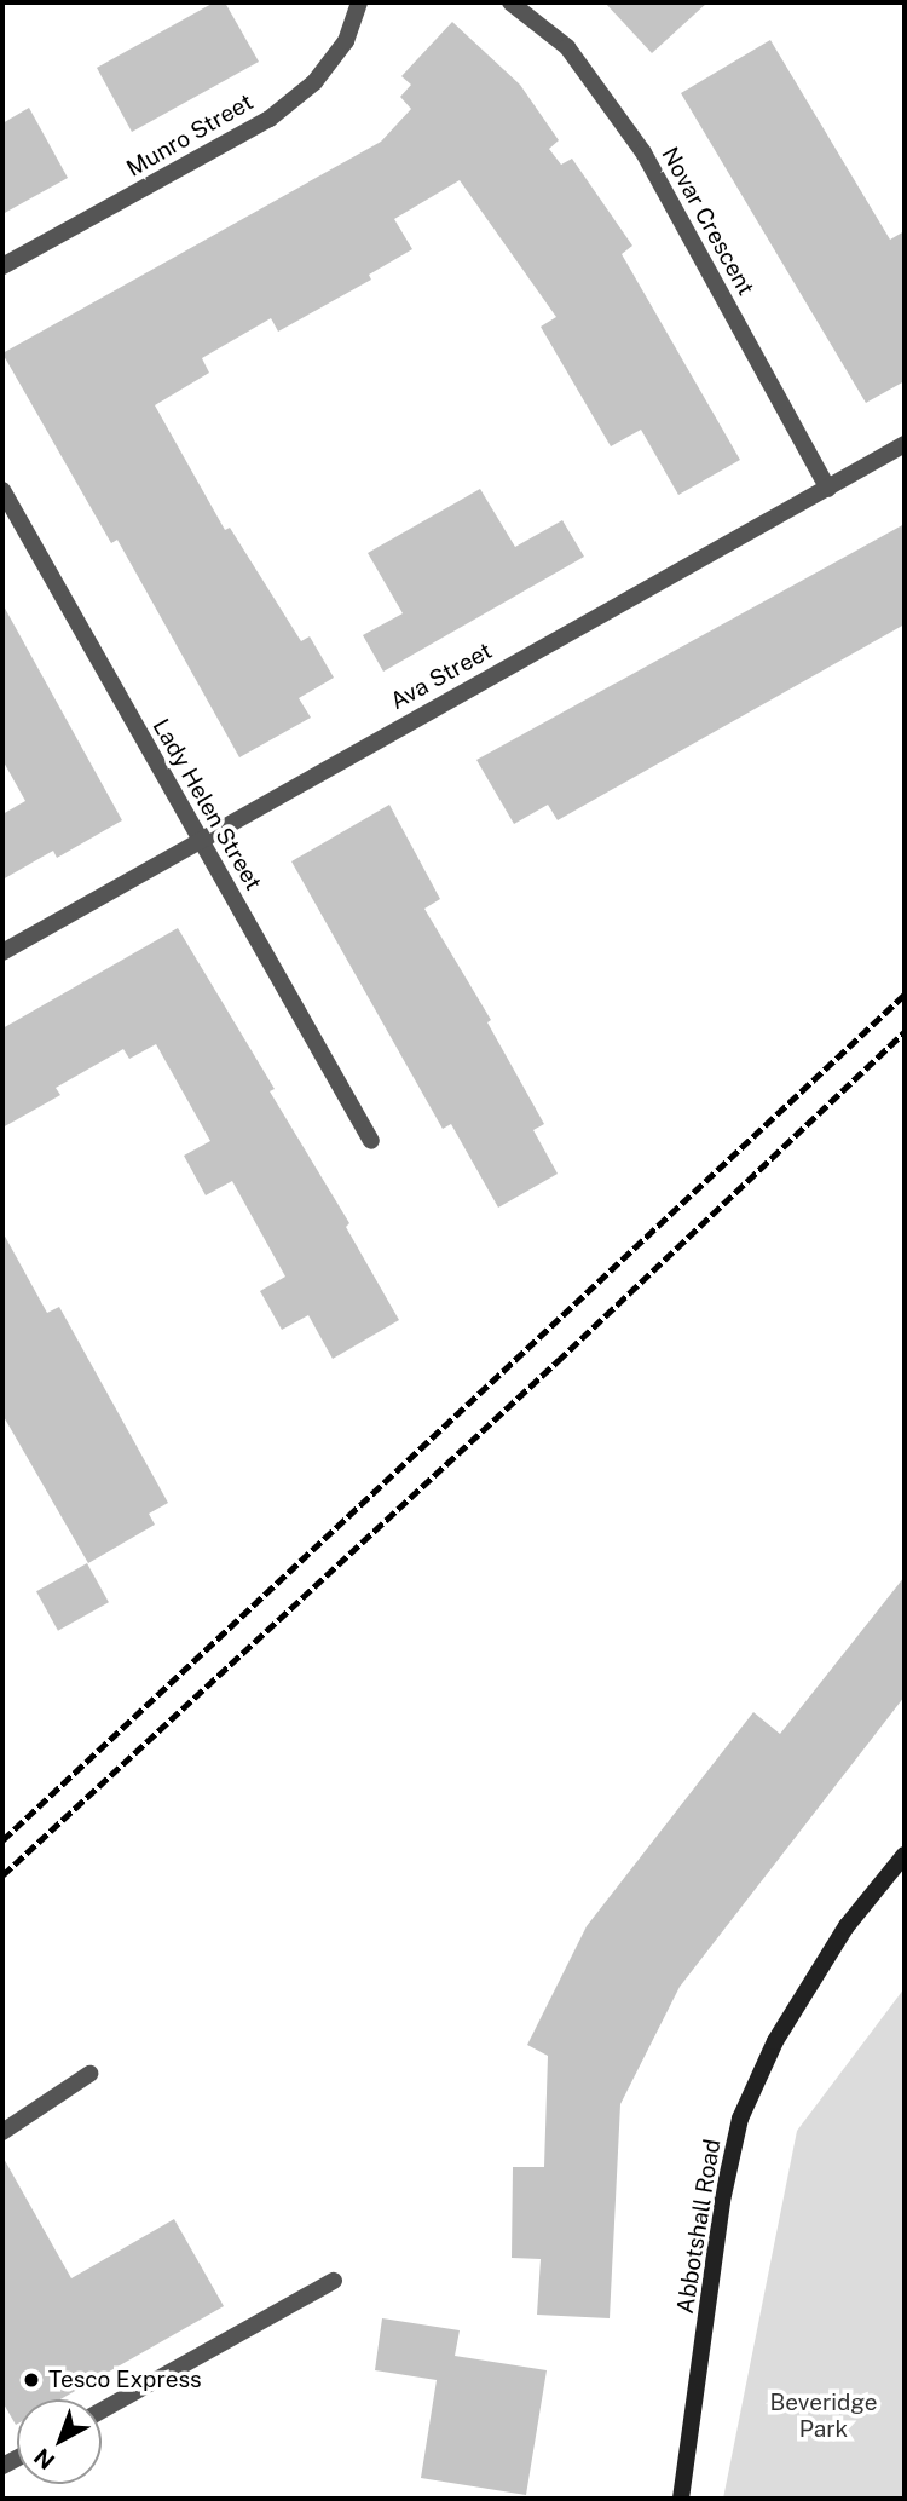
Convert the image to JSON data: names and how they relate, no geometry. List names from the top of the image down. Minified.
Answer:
{"streets":{"main road":["Abbotshall Road"],"street":["Munro Street","Novar Crescent","Ava Street","Lady Helen Street"]},"crossings":[["Novar Crescent","Ava Street"],["Ava Street","Lady Helen Street"]],"parks":["Beveridge Park"],"places":["Tesco Express"],"north":"bottom left"}
